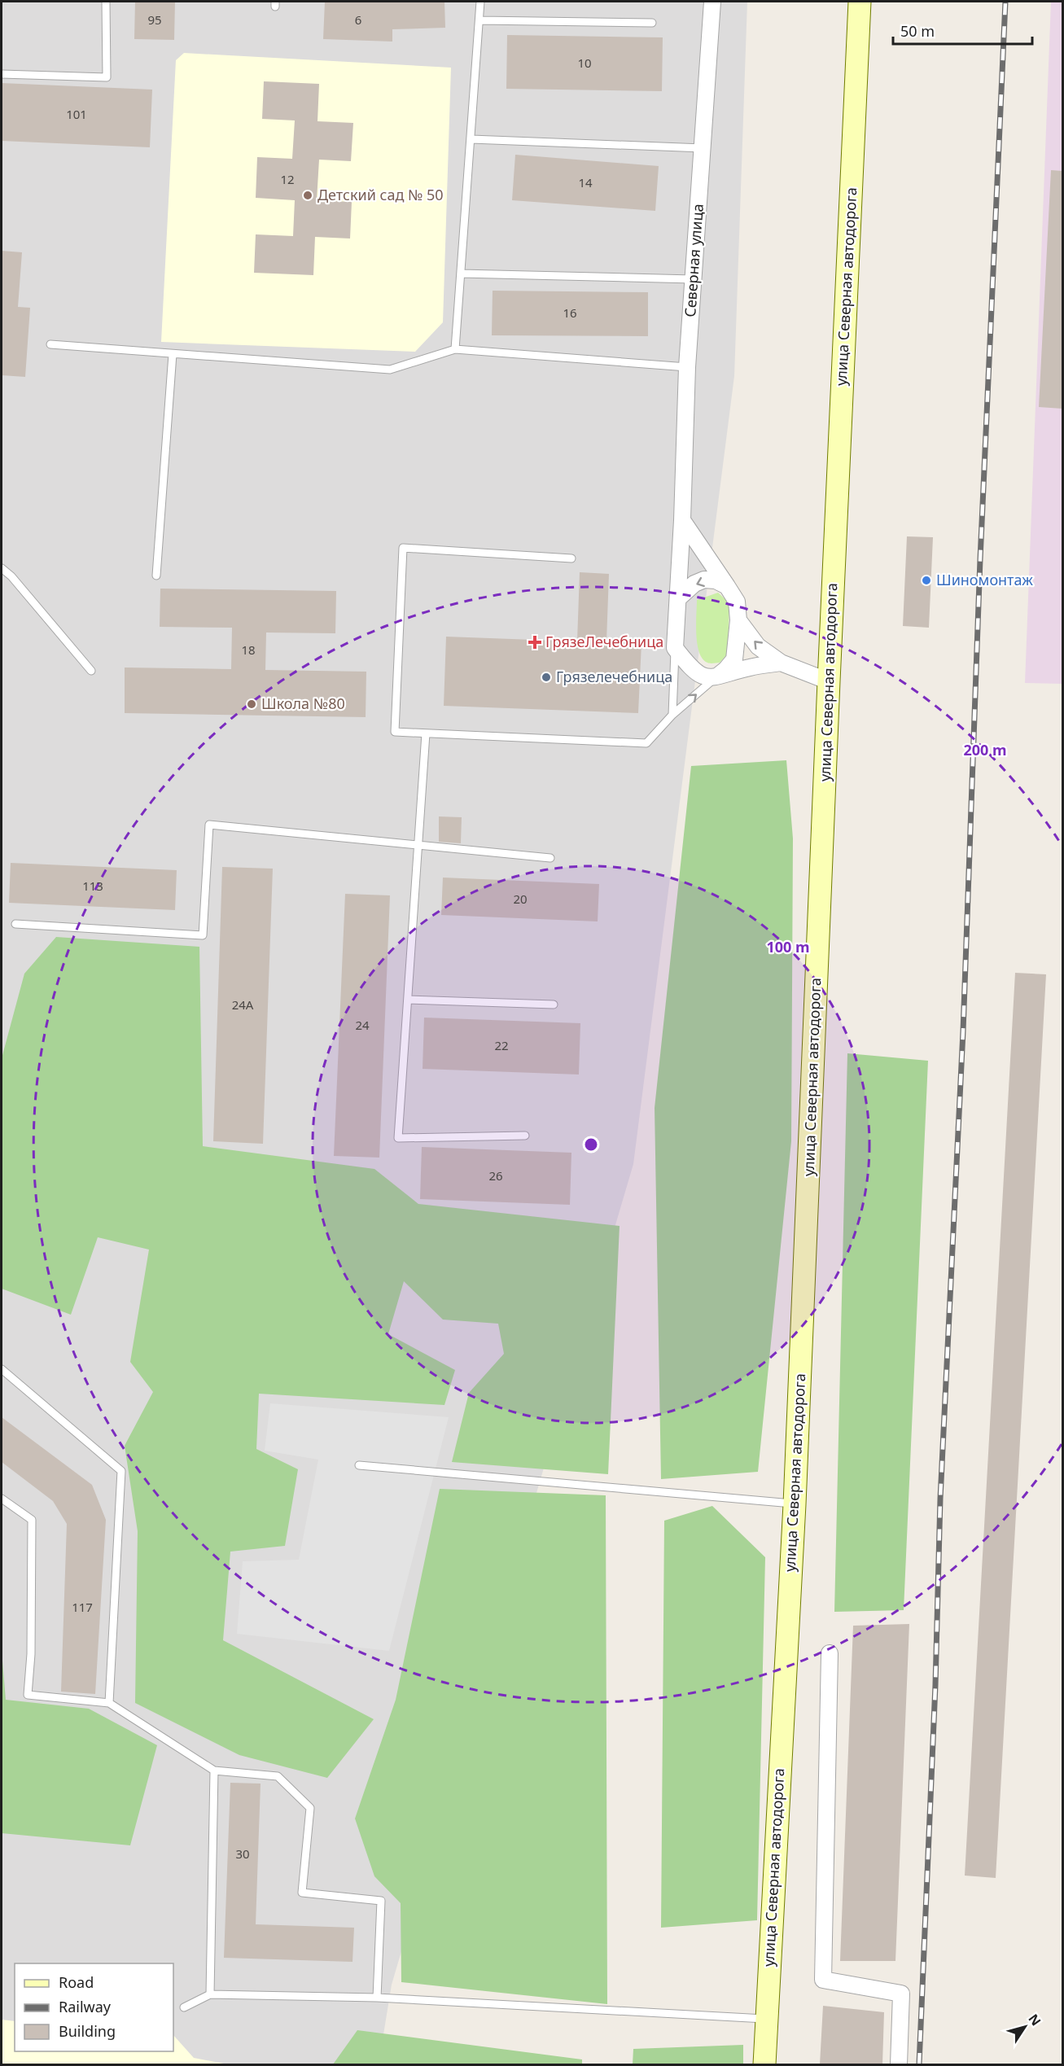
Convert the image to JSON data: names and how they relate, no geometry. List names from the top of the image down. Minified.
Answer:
{"streets":{"main road":["улица Северная автодорога"],"street":["Северная улица"]},"places":{"other":["Детский сад № 50","Шиномонтаж","Грязелечебница","Школа №80"],"health":["ГрязеЛечебница"]},"house_numbers":["95","6","10","101","12","14","16","18","113","20","24А","24","22","26","117","30"],"legend":["Road","Railway","Building"],"scale_bar":"50 m","north":"top right","rings":["200 m","100 m"]}
